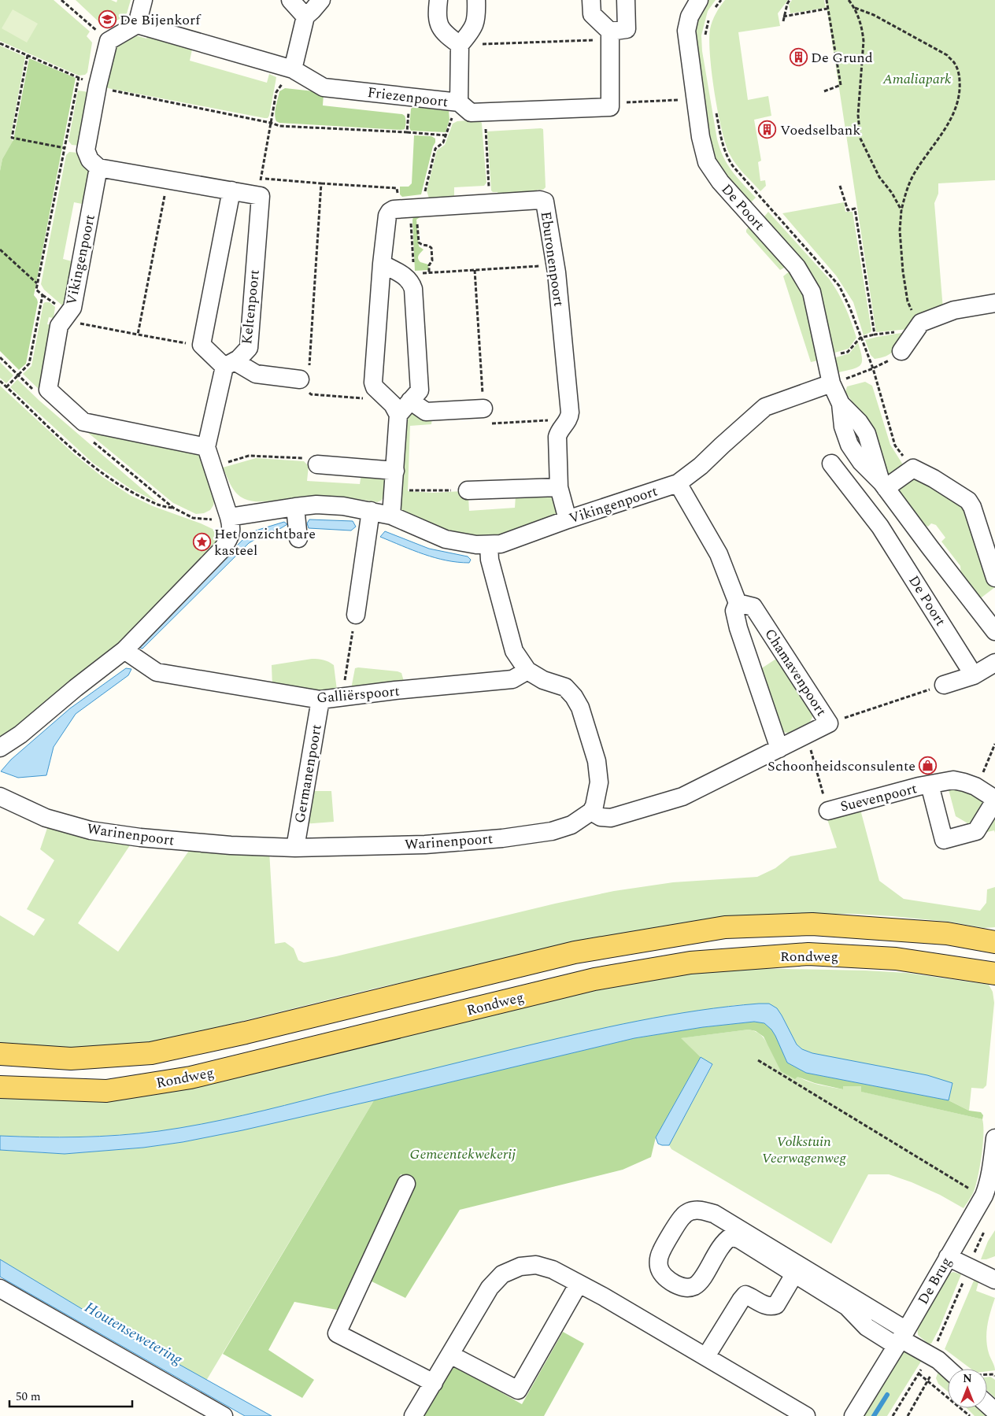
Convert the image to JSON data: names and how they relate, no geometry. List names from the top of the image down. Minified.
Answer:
{"streets":{"main road":["Rondweg"],"street":["Friezenpoort","De Poort","Eburonenpoort","Vikingenpoort","Keltenpoort","Chamavenpoort","Galliërspoort","Germanenpoort","Suevenpoort","Warinenpoort","De Brug"]},"crossings":[["De Poort","Vikingenpoort"],["Eburonenpoort","Vikingenpoort"],["Vikingenpoort","Chamavenpoort"],["Chamavenpoort","Warinenpoort"],["Galliërspoort","Germanenpoort"],["Germanenpoort","Warinenpoort"]],"water":["Houtensewetering"],"parks":["Amaliapark","Volkstuin Veerwagenweg","Gemeentekwekerij"],"places":{"school or university":["De Bijenkorf"],"building":["De Grund","Voedselbank"],"place":["Het onzichtbare kasteel"],"shop":["Schoonheidsconsulente"]},"scale_bar":"50 m","north":"top"}
